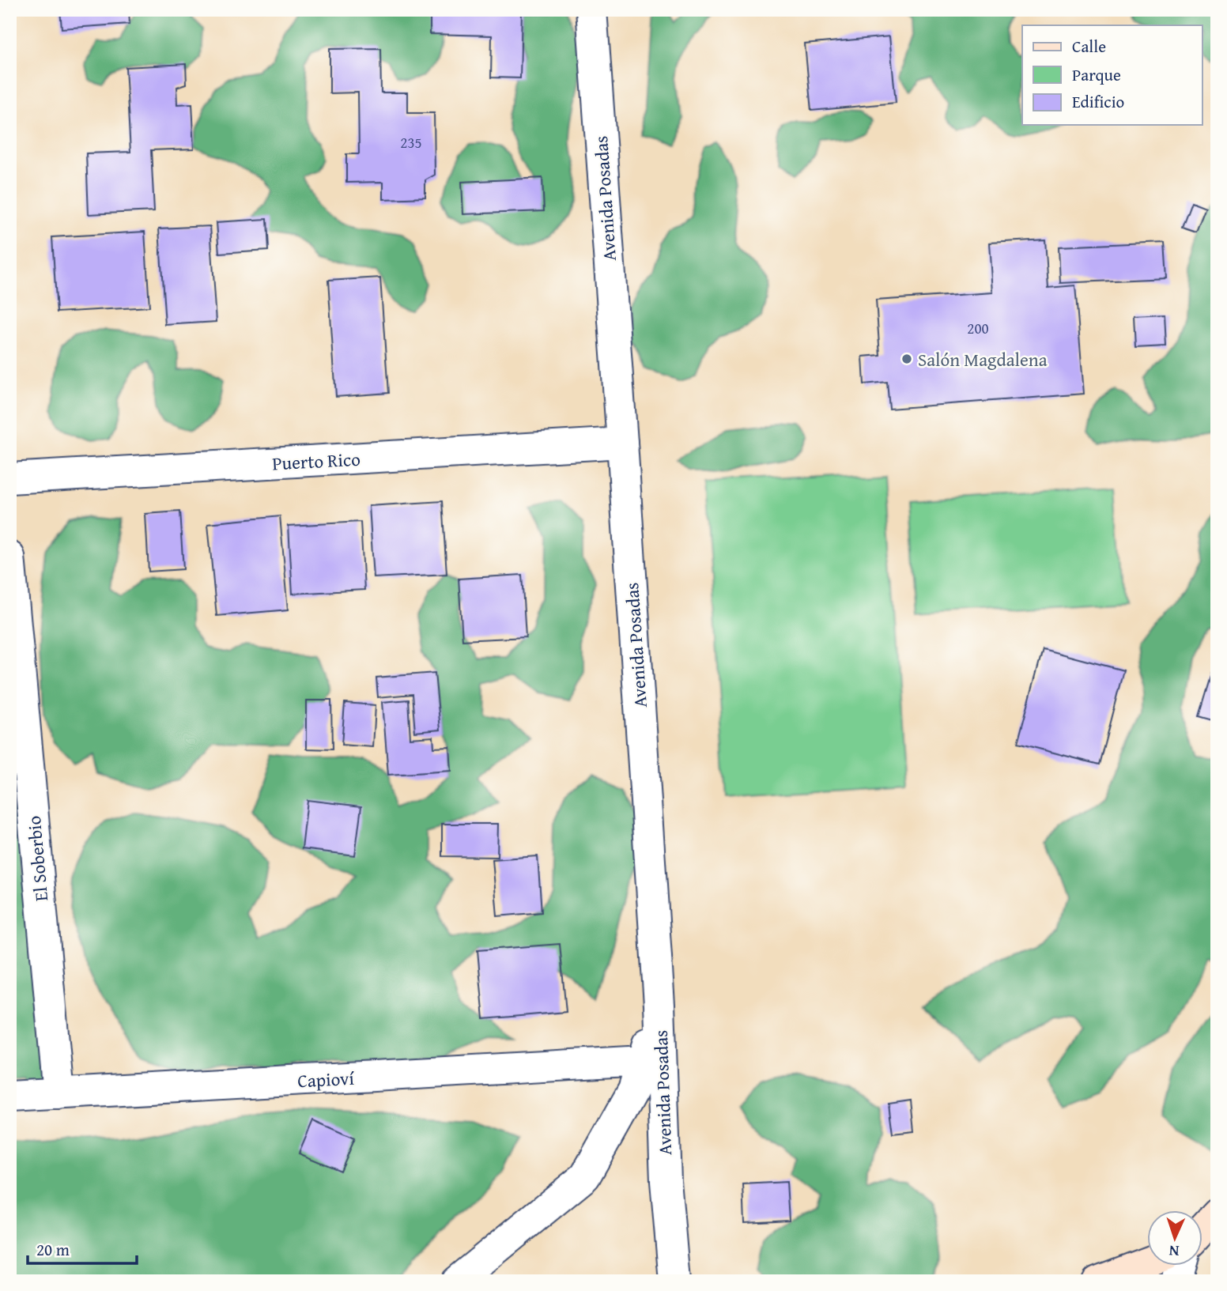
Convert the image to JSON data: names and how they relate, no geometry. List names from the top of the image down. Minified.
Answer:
{"streets":{"street":["Avenida Posadas","Puerto Rico","El Soberbio","Capioví"]},"crossings":[["Avenida Posadas","Puerto Rico"],["El Soberbio","Capioví"]],"places":["Salón Magdalena"],"house_numbers":["235","200"],"legend":["Calle","Parque","Edificio"],"scale_bar":"20 m","north":"bottom"}
